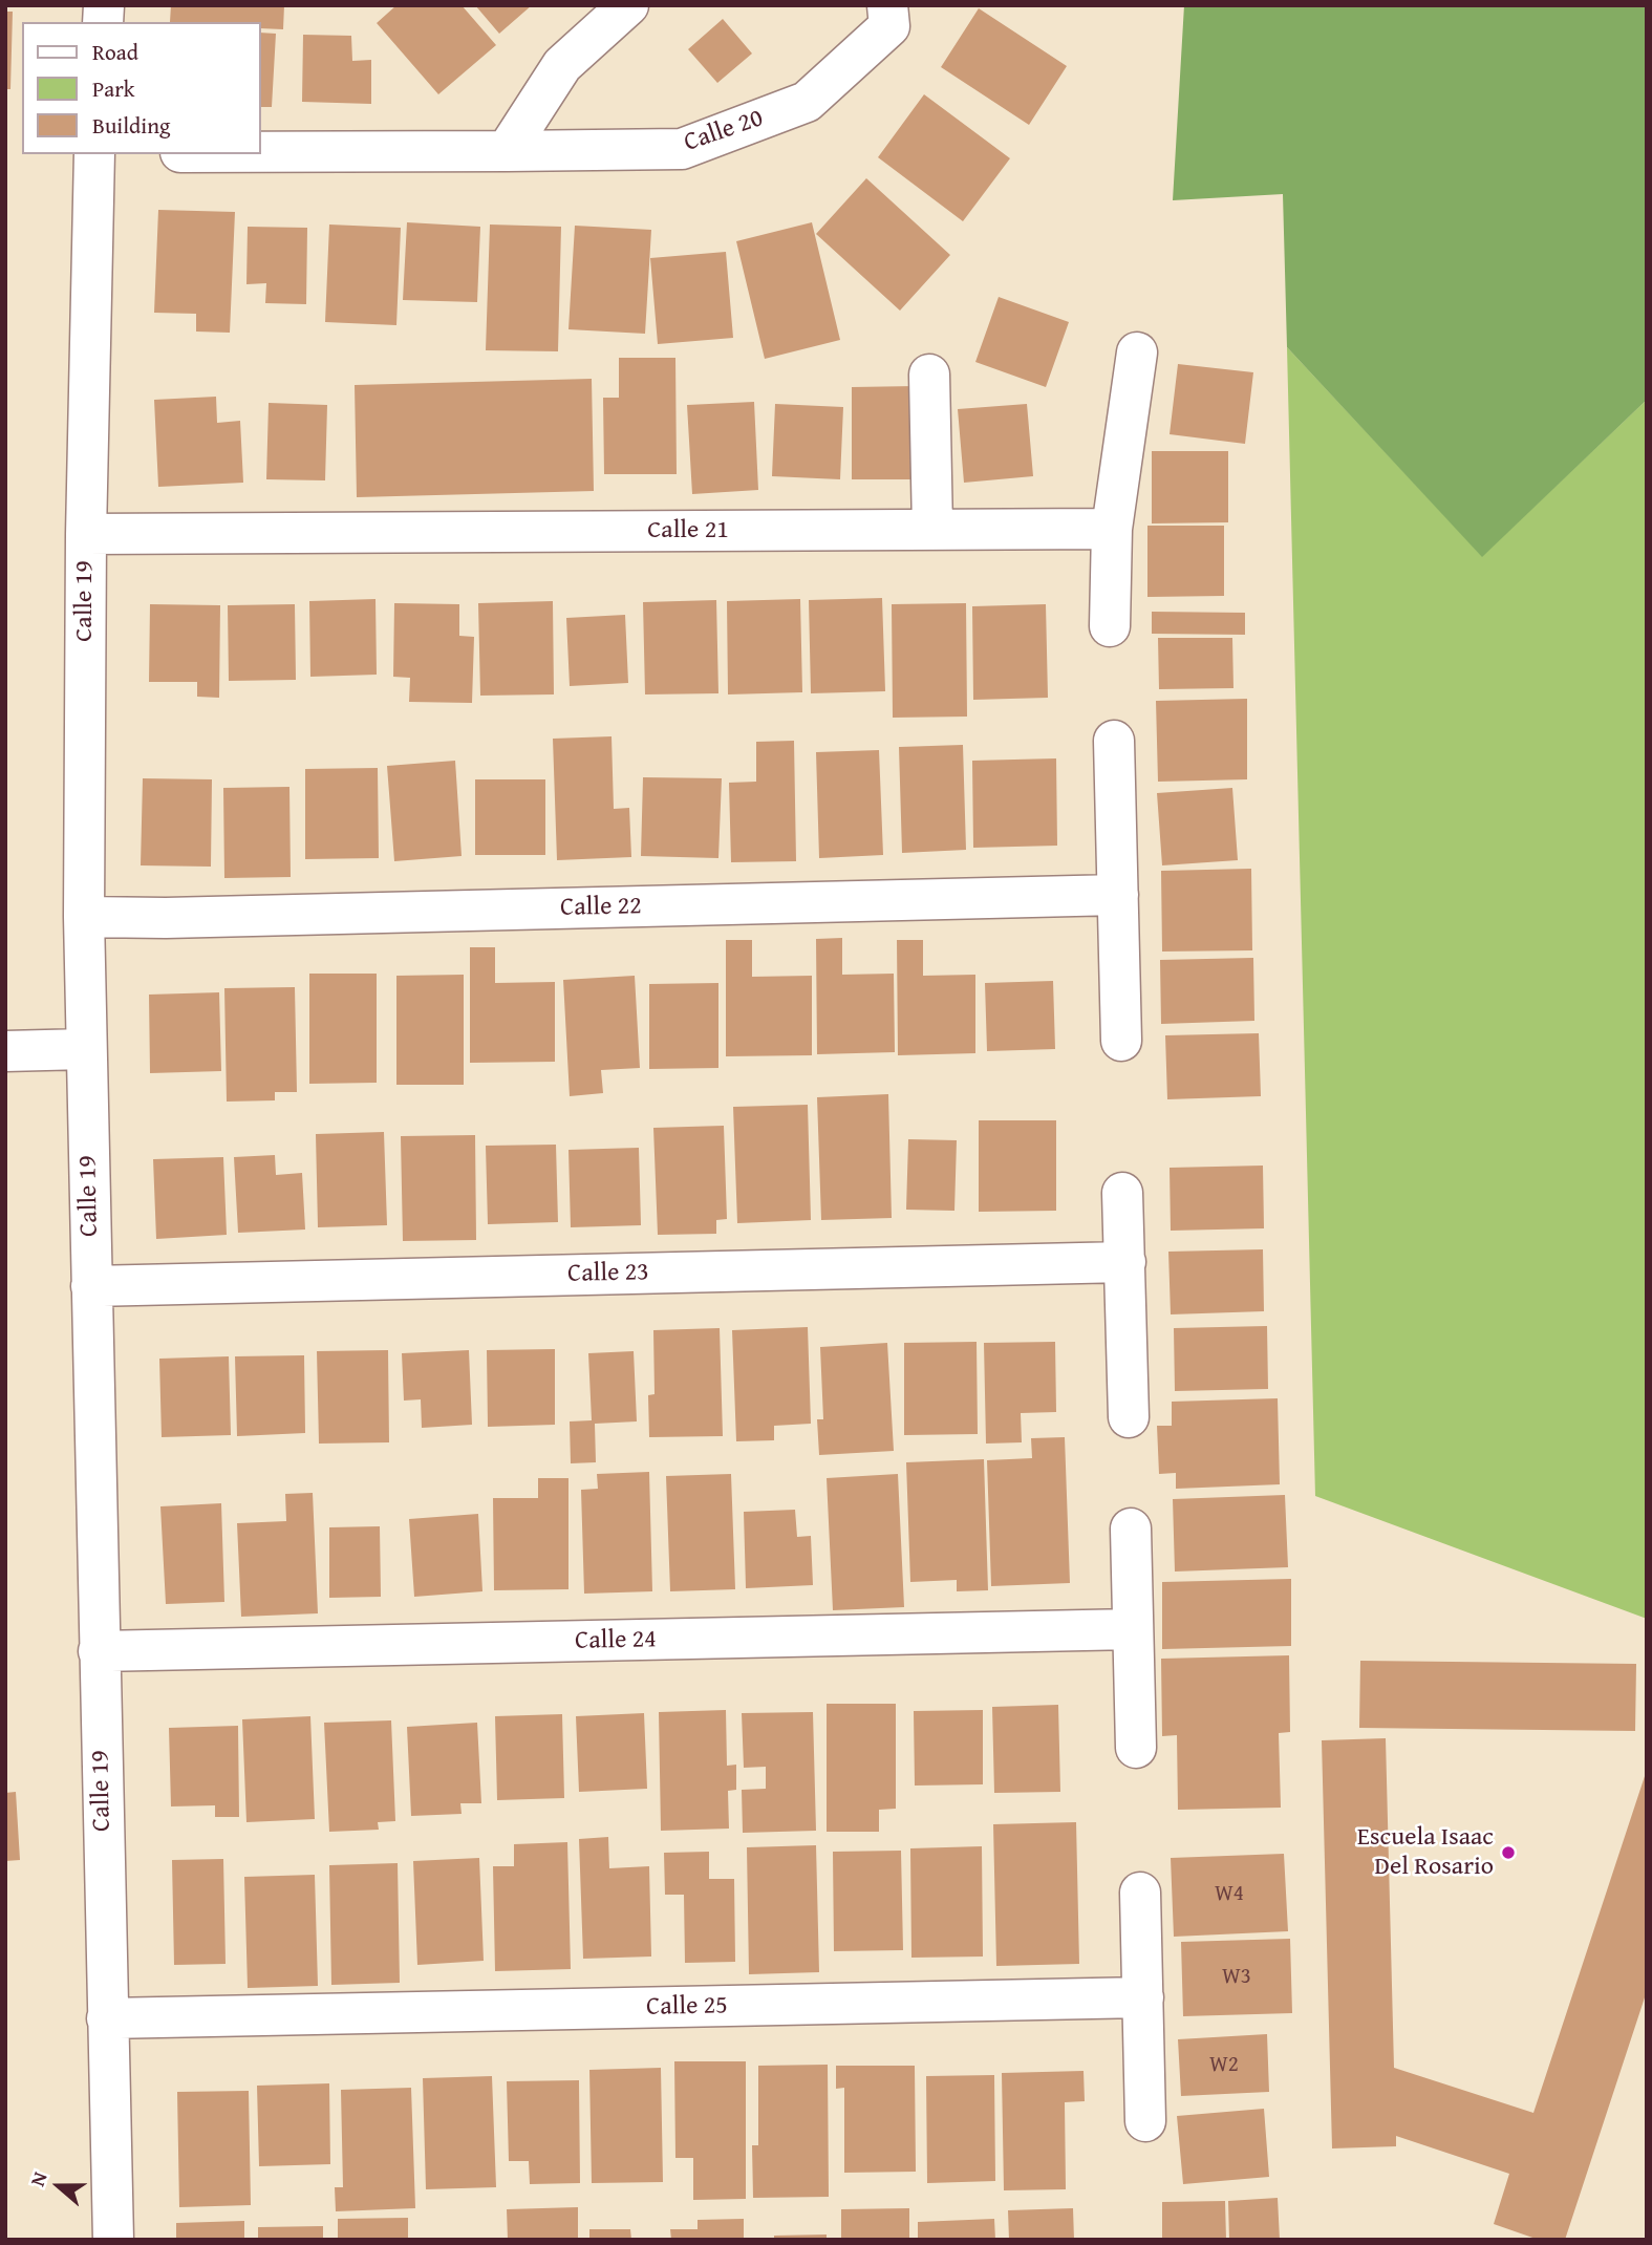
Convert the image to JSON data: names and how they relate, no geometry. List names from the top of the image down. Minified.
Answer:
{"streets":{"street":["Calle 20","Calle 21","Calle 19","Calle 22","Calle 23","Calle 24","Calle 25"]},"crossings":[["Calle 21","Calle 19"],["Calle 19","Calle 22"],["Calle 19","Calle 23"],["Calle 19","Calle 24"],["Calle 19","Calle 25"]],"places":["Escuela Isaac Del Rosario"],"house_numbers":["W4","W3","W2"],"legend":["Road","Park","Building"],"north":"left"}
